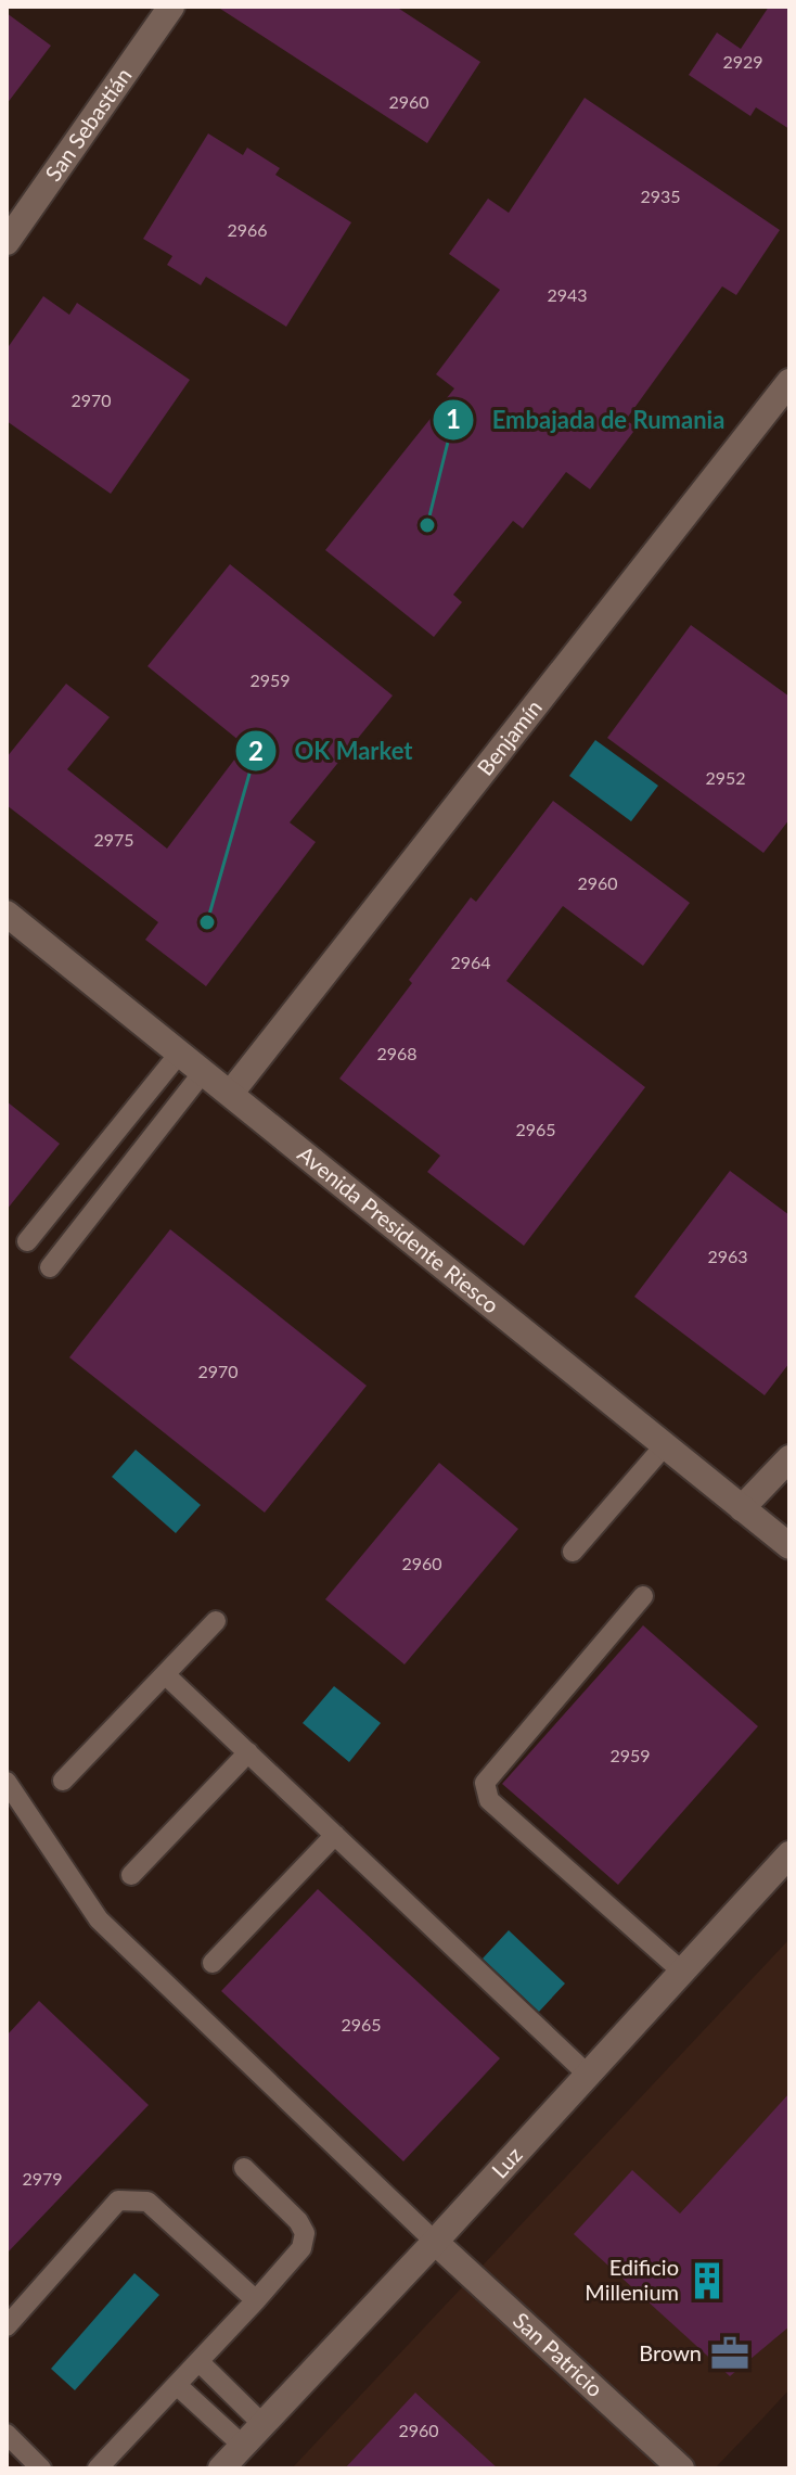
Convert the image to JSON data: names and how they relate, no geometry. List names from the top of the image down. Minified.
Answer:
{"streets":{"street":["San Sebastián","Benjamín","Avenida Presidente Riesco","Luz","San Patricio"]},"crossings":[["Benjamín","Avenida Presidente Riesco"],["Luz","San Patricio"]],"places":{"other":["Embajada de Rumania","OK Market"],"building":["Edificio Millenium"],"office":["Brown"]},"house_numbers":["2929","2960","2935","2966","2943","2970","2959","2952","2975","2960","2964","2968","2965","2963","2970","2960","2959","2965","2979","2960"]}
